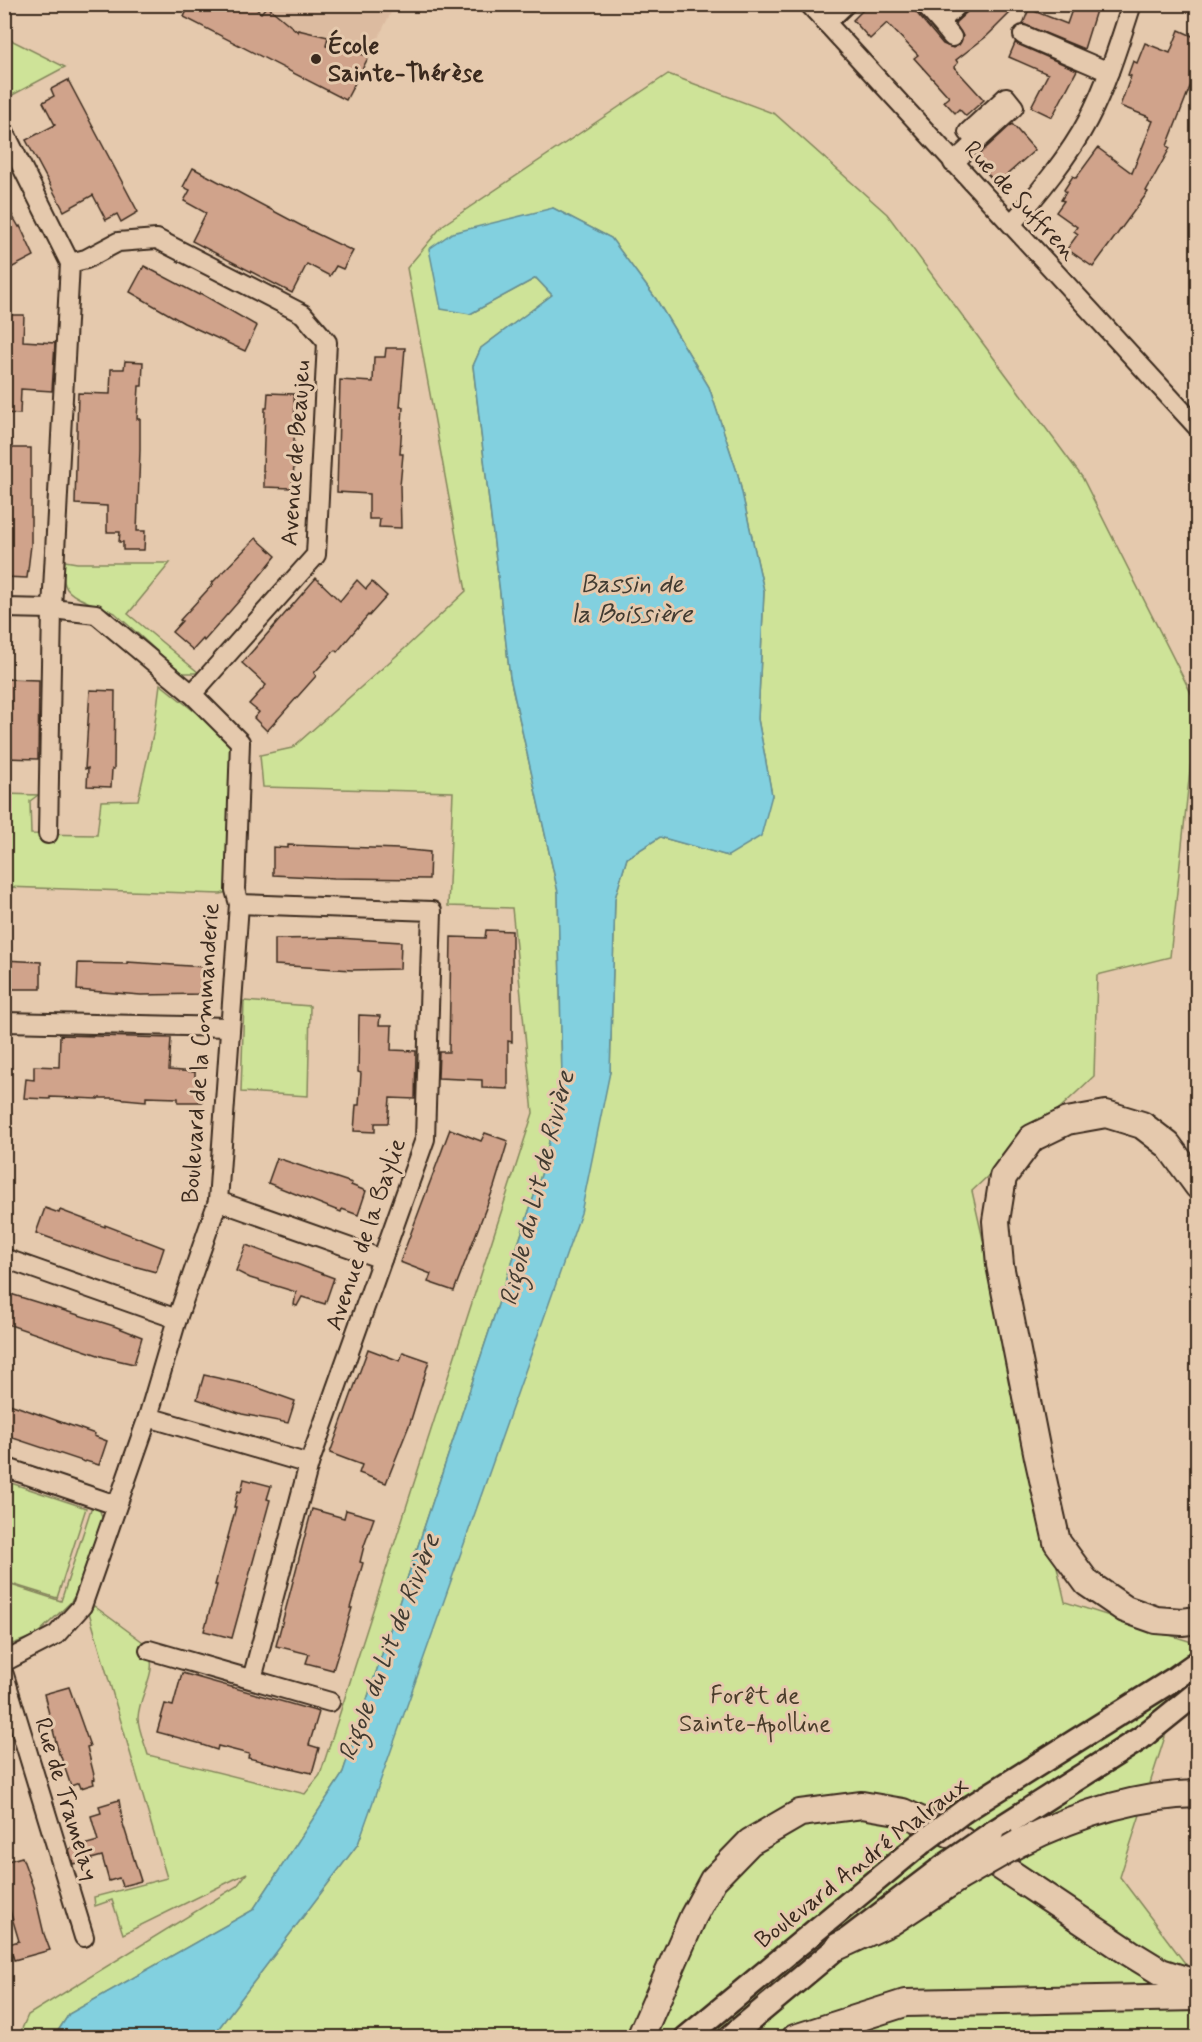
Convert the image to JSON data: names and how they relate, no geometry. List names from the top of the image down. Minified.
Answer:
{"streets":{"street":["Rue de Suffren","Avenue de Beaujeu","Boulevard de la Commanderie","Avenue de la Baylie","Rue de Tramelay","Boulevard André Malraux"]},"crossings":[["Avenue de Beaujeu","Boulevard de la Commanderie"],["Boulevard de la Commanderie","Avenue de la Baylie"]],"water":["Bassin de la Boissière","Rigole du Lit de Rivière"],"parks":["Forêt de Sainte-Apolline"],"places":["École Sainte-Thérèse"]}
